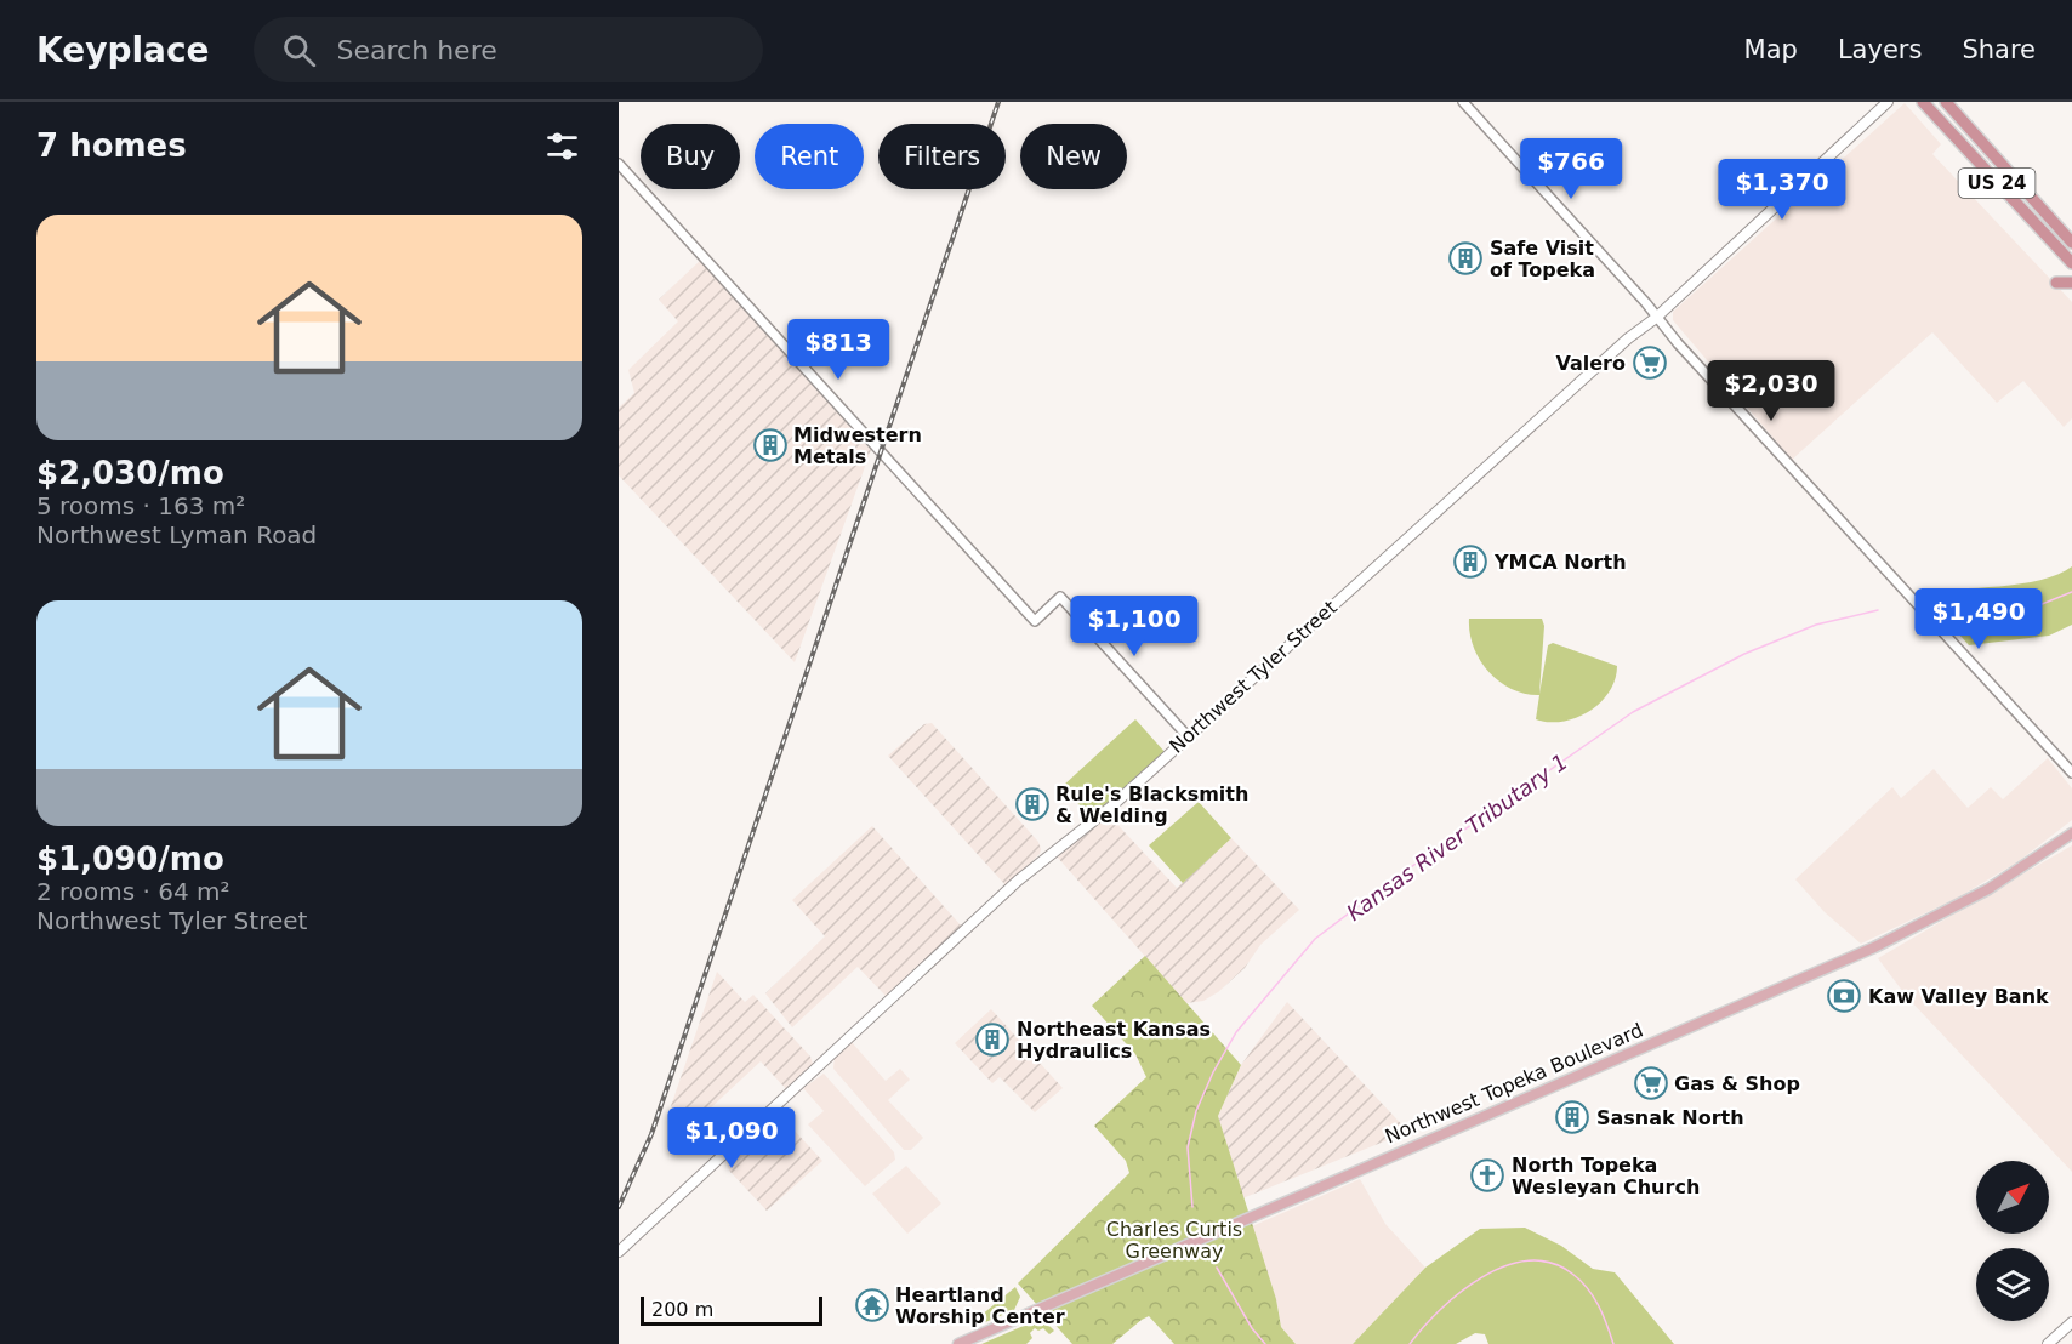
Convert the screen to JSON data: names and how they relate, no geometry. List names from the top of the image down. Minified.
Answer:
{"streets":{"highway":["US 24"],"main road":["Northwest Tyler Street","Northwest Topeka Boulevard"]},"water":["Kansas River Tributary 1"],"parks":["Charles Curtis Greenway"],"places":{"building":["Safe Visit of Topeka","Midwestern Metals","YMCA North","Rule's Blacksmith & Welding","Northeast Kansas Hydraulics","Sasnak North"],"supermarket":["Valero","Gas & Shop"],"bank":["Kaw Valley Bank"],"church":["North Topeka Wesleyan Church"],"temple":["Heartland Worship Center"]},"scale_bar":"200 m","north":"top right","page":{"header":"Keyplace","search":"Search here","nav":["Map","Layers","Share"],"heading":"7 homes","chip":["Buy","Rent","Filters","New"],"price":["$766","$1,370","$813","$2,030","$1,490","$1,100","$1,090"],"list":[{"name":"$2,030/mo","note":"5 rooms · 163 m² · Northwest Lyman Road"},{"name":"$1,090/mo","note":"2 rooms · 64 m² · Northwest Tyler Street"}],"scale":"200 m"}}
